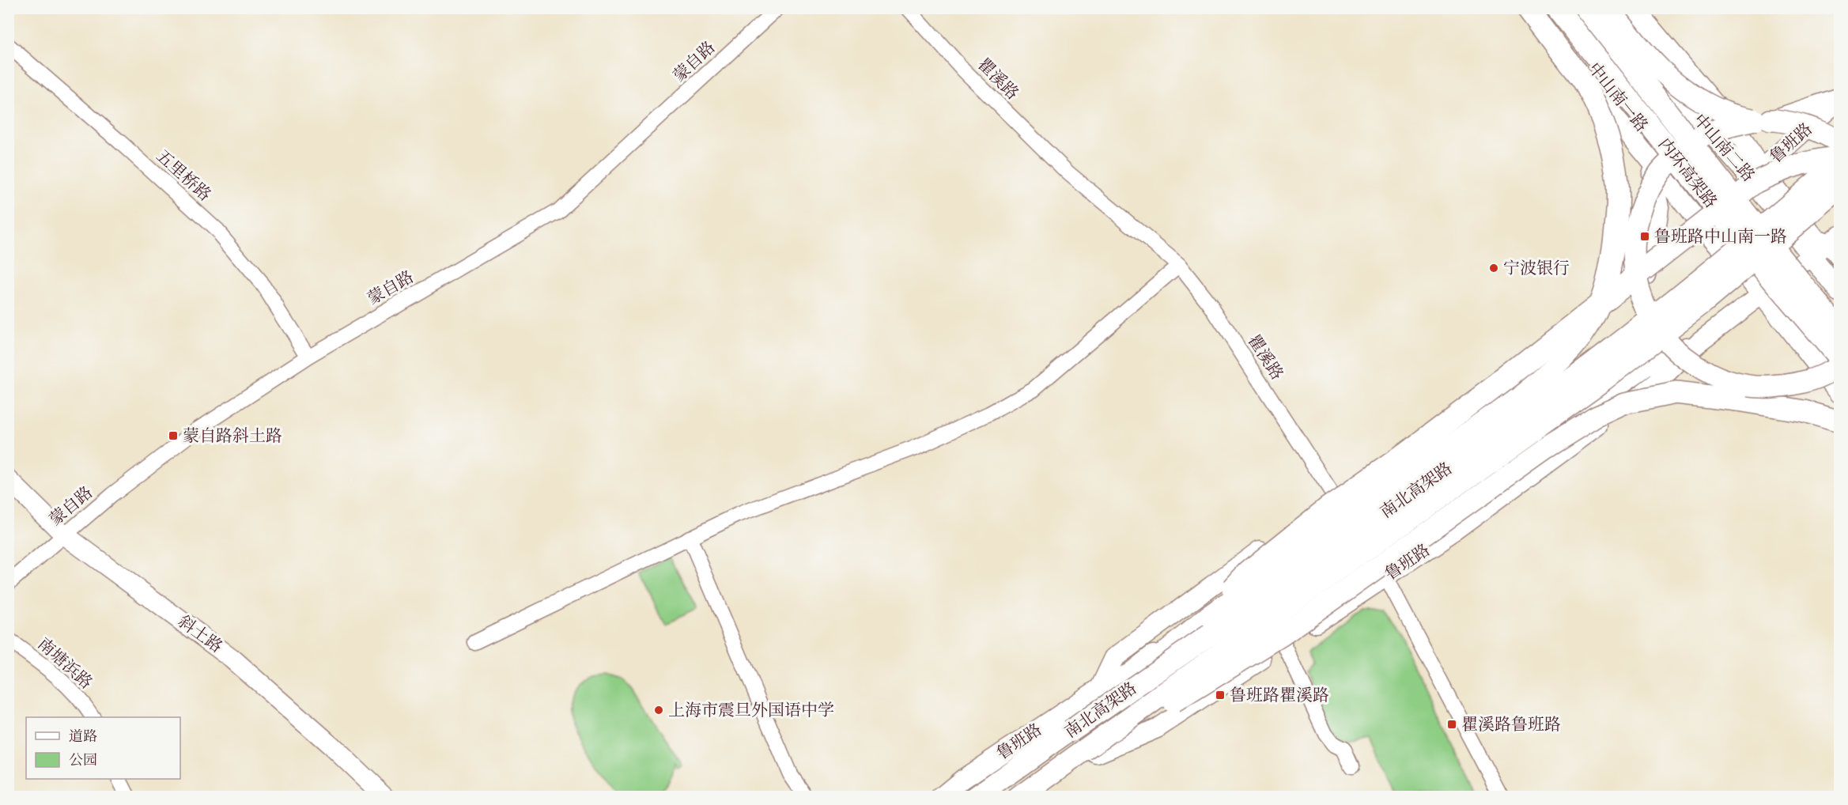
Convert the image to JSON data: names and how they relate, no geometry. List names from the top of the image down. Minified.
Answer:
{"streets":{"highway":["内环高架路","南北高架路"],"main road":["中山南一路","鲁班路","中山南二路","斜土路"],"street":["蒙自路","瞿溪路","五里桥路","南塘浜路"]},"crossings":[["蒙自路","五里桥路"],["蒙自路","斜土路"],["瞿溪路","鲁班路"],["中山南一路","鲁班路"],["中山南一路","内环高架路"],["鲁班路","中山南二路"],["鲁班路","南北高架路"]],"places":{"transit":["鲁班路中山南一路","蒙自路斜土路","鲁班路瞿溪路","瞿溪路鲁班路"],"other":["宁波银行","上海市震旦外国语中学"]},"legend":["道路","公园"]}
